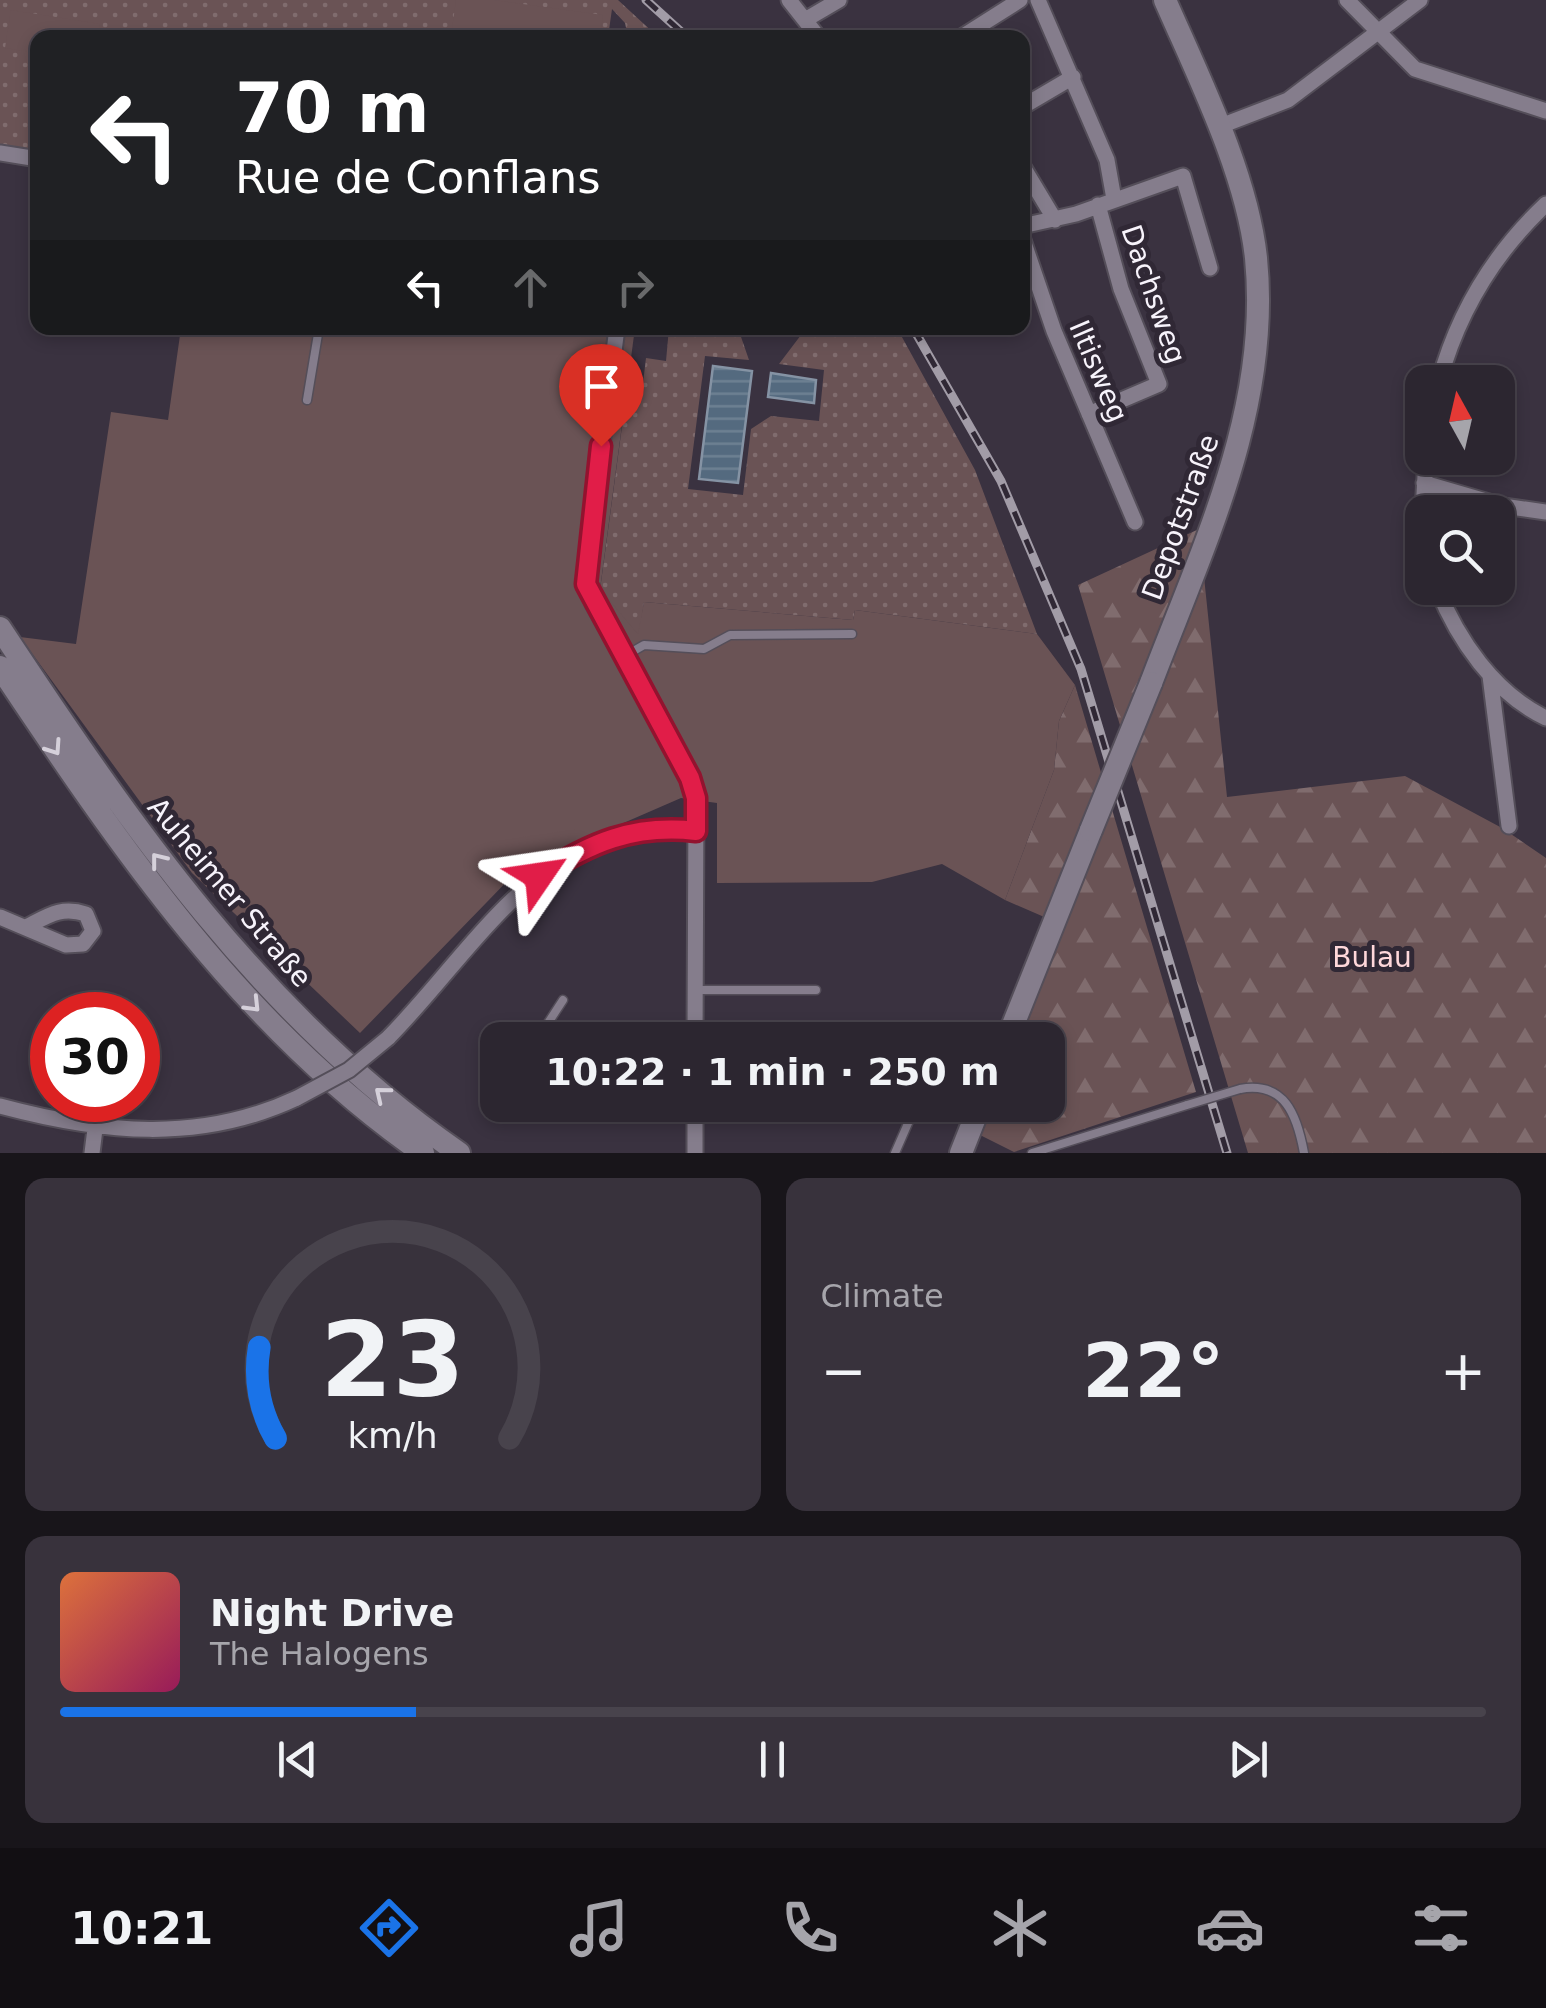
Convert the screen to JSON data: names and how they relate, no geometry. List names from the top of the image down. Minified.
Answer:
{"streets":{"main road":["Depotstraße","Auheimer Straße"],"street":["Dachsweg","Iltisweg"]},"crossings":[["Dachsweg","Iltisweg"]],"parks":["Bulau"],"north":"top","page":{"turn":["70 m","Rue de Conflans"],"limit":"30","trip":"10:22 · 1 min · 250 m","tile":"Climate","heat":["−","22°","+"],"song":["Night Drive","The Halogens"],"tabs":"10:21","gauge":["23","km/h"]}}
